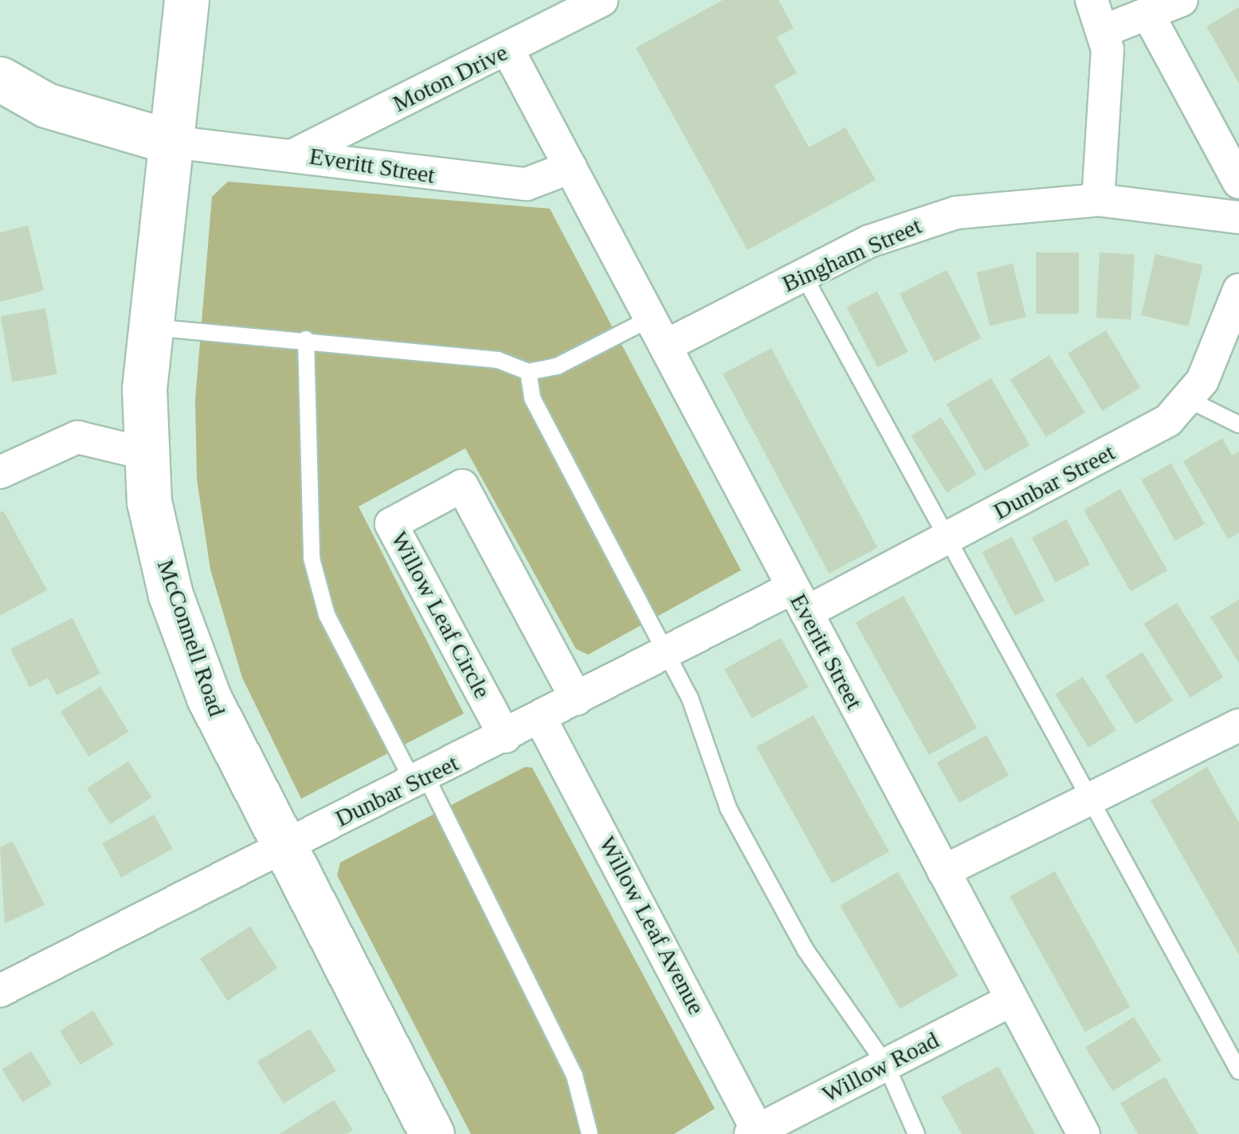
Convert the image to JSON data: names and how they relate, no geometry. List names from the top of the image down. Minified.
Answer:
{"streets":{"street":["Moton Drive","Everitt Street","Bingham Street","Dunbar Street","Willow Leaf Circle","McConnell Road","Willow Leaf Avenue","Willow Road"]},"crossings":[["Moton Drive","Everitt Street"],["Everitt Street","Bingham Street"],["Everitt Street","Dunbar Street"],["Everitt Street","McConnell Road"],["Everitt Street","Willow Road"],["Dunbar Street","Willow Leaf Circle"],["Dunbar Street","McConnell Road"],["Dunbar Street","Willow Leaf Avenue"],["Willow Leaf Avenue","Willow Road"]]}
